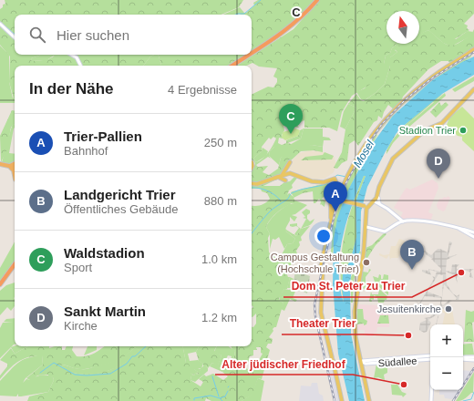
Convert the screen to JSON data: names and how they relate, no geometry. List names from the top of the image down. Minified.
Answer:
{"streets":{"main road":["Südallee"]},"water":["Mosel"],"places":["Stadion Trier","Campus Gestaltung (Hochschule Trier)","Dom St. Peter zu Trier","Jesuitenkirche","Theater Trier","Alter jüdischer Friedhof"],"north":"top","page":{"search":"Hier suchen","heading":["In der Nähe","4 Ergebnisse"],"pins":["C","D","A","B"],"list":[{"mark":"A","name":"Trier-Pallien","note":"Bahnhof","value":"250 m"},{"mark":"B","name":"Landgericht Trier","note":"Öffentliches Gebäude","value":"880 m"},{"mark":"C","name":"Waldstadion","note":"Sport","value":"1.0 km"},{"mark":"D","name":"Sankt Martin","note":"Kirche","value":"1.2 km"}],"map_buttons":["+","−"]},"grid":{"columns":["C"]}}
